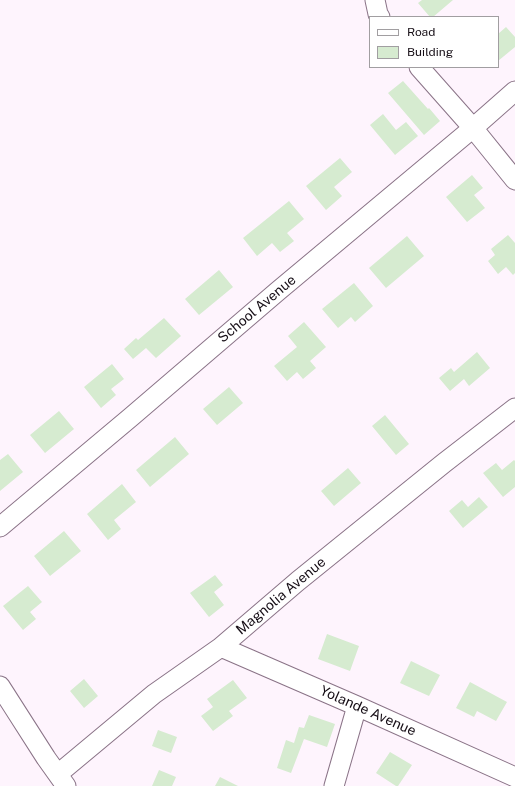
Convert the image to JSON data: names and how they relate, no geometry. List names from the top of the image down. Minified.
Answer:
{"streets":{"street":["School Avenue","Magnolia Avenue","Yolande Avenue"]},"crossings":[["Magnolia Avenue","Yolande Avenue"]],"legend":["Road","Building"]}
